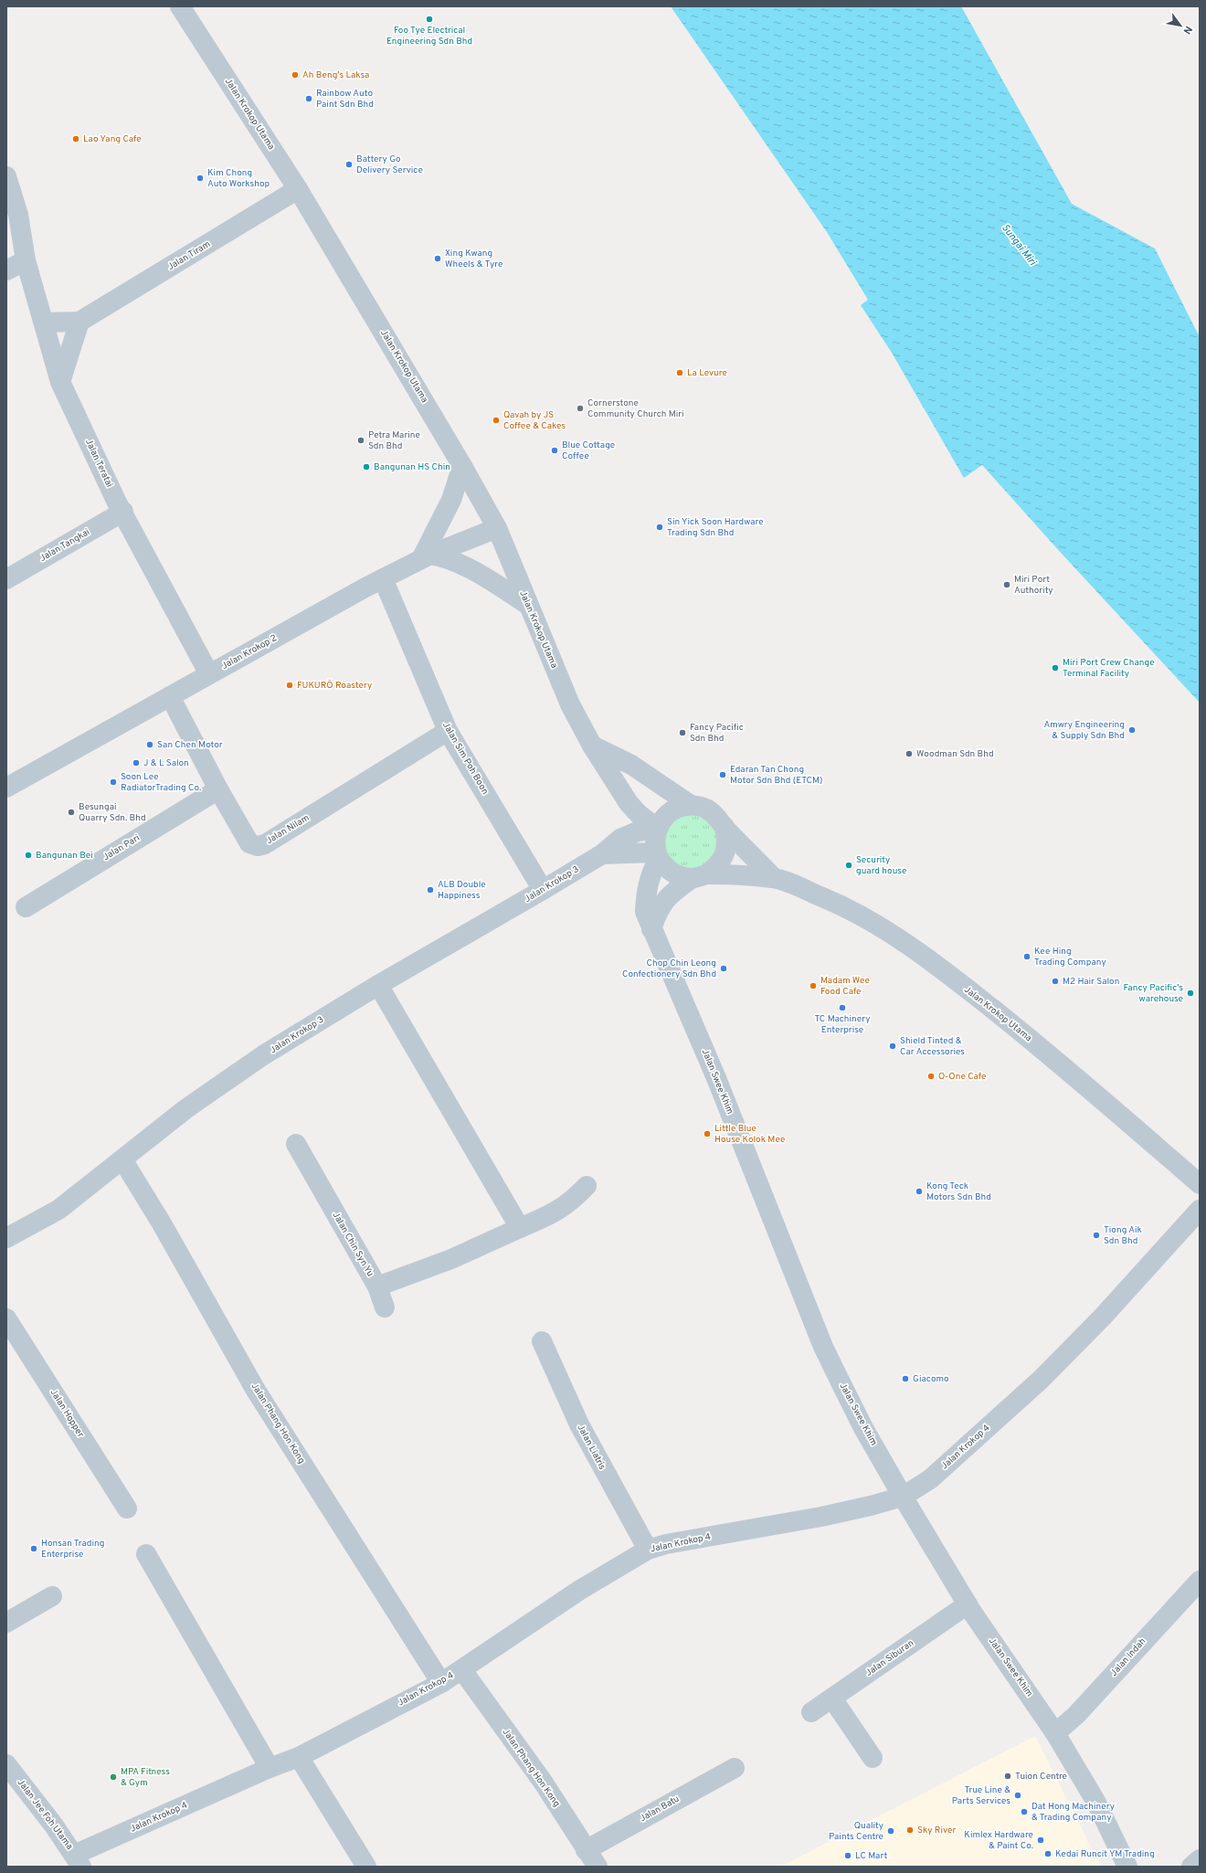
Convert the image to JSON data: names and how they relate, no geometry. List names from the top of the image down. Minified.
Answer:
{"streets":{"street":["Jalan Krokop Utama","Jalan Tiram","Jalan Teratai","Jalan Tangkai","Jalan Krokop 2","Jalan Sim Poh Boon","Jalan Nilam","Jalan Pari","Jalan Krokop 3","Jalan Swee Khim","Jalan Chin Syn Yu","Jalan Hopper","Jalan Phang Hon Kong","Jalan Liatris","Jalan Krokop 4","Jalan Indah","Jalan Siburan","Jalan Batu","Jalan Jee Foh Utama"]},"crossings":[["Jalan Krokop Utama","Jalan Tiram"],["Jalan Krokop Utama","Jalan Krokop 2"],["Jalan Krokop Utama","Jalan Krokop 3"],["Jalan Krokop Utama","Jalan Swee Khim"],["Jalan Teratai","Jalan Tangkai"],["Jalan Teratai","Jalan Krokop 2"],["Jalan Krokop 2","Jalan Sim Poh Boon"],["Jalan Krokop 2","Jalan Nilam"],["Jalan Sim Poh Boon","Jalan Nilam"],["Jalan Sim Poh Boon","Jalan Krokop 3"],["Jalan Nilam","Jalan Pari"],["Jalan Krokop 3","Jalan Swee Khim"],["Jalan Krokop 3","Jalan Phang Hon Kong"],["Jalan Swee Khim","Jalan Krokop 4"],["Jalan Swee Khim","Jalan Indah"],["Jalan Swee Khim","Jalan Siburan"],["Jalan Phang Hon Kong","Jalan Krokop 4"],["Jalan Phang Hon Kong","Jalan Batu"],["Jalan Liatris","Jalan Krokop 4"],["Jalan Krokop 4","Jalan Jee Foh Utama"]],"water":["Sungai Miri"],"places":["Foo Tye Electrical Engineering Sdn Bhd","Ah Beng's Laksa","Rainbow Auto Paint Sdn Bhd","Lao Yang Cafe","Battery Go Delivery Service","Kim Chong Auto Workshop","Xing Kwang Wheels & Tyre","La Levure","Cornerstone Community Church Miri","Qavah by JS Coffee & Cakes","Petra Marine Sdn Bhd","Blue Cottage Coffee","Bangunan HS Chin","Sin Yick Soon Hardware Trading Sdn Bhd","Miri Port Authority","Miri Port Crew Change Terminal Facility","FUKURŌ Roastery","Amwry Engineering & Supply Sdn Bhd","Fancy Pacific Sdn Bhd","San Chen Motor","Woodman Sdn Bhd","J & L Salon","Edaran Tan Chong Motor Sdn Bhd (ETCM)","Soon Lee RadiatorTrading Co.","Besungai Quarry Sdn. Bhd","Bangunan Bei","Security guard house","ALB Double Happiness","Kee Hing Trading Company","Chop Chin Leong Confectionery Sdn Bhd","M2 Hair Salon","Madam Wee Food Cafe","Fancy Pacific's warehouse","TC Machinery Enterprise","Shield Tinted & Car Accessories","O-One Cafe","Little Blue House Kolok Mee","Kong Teck Motors Sdn Bhd","Tiong Aik Sdn Bhd","Giacomo","Honsan Trading Enterprise","Tuion Centre","MPA Fitness & Gym","True Line & Parts Services","Dat Hong Machinery & Trading Company","Sky River","Quality Paints Centre","Kimlex Hardware & Paint Co.","Kedai Runcit YM Trading","LC Mart"],"north":"bottom right"}
